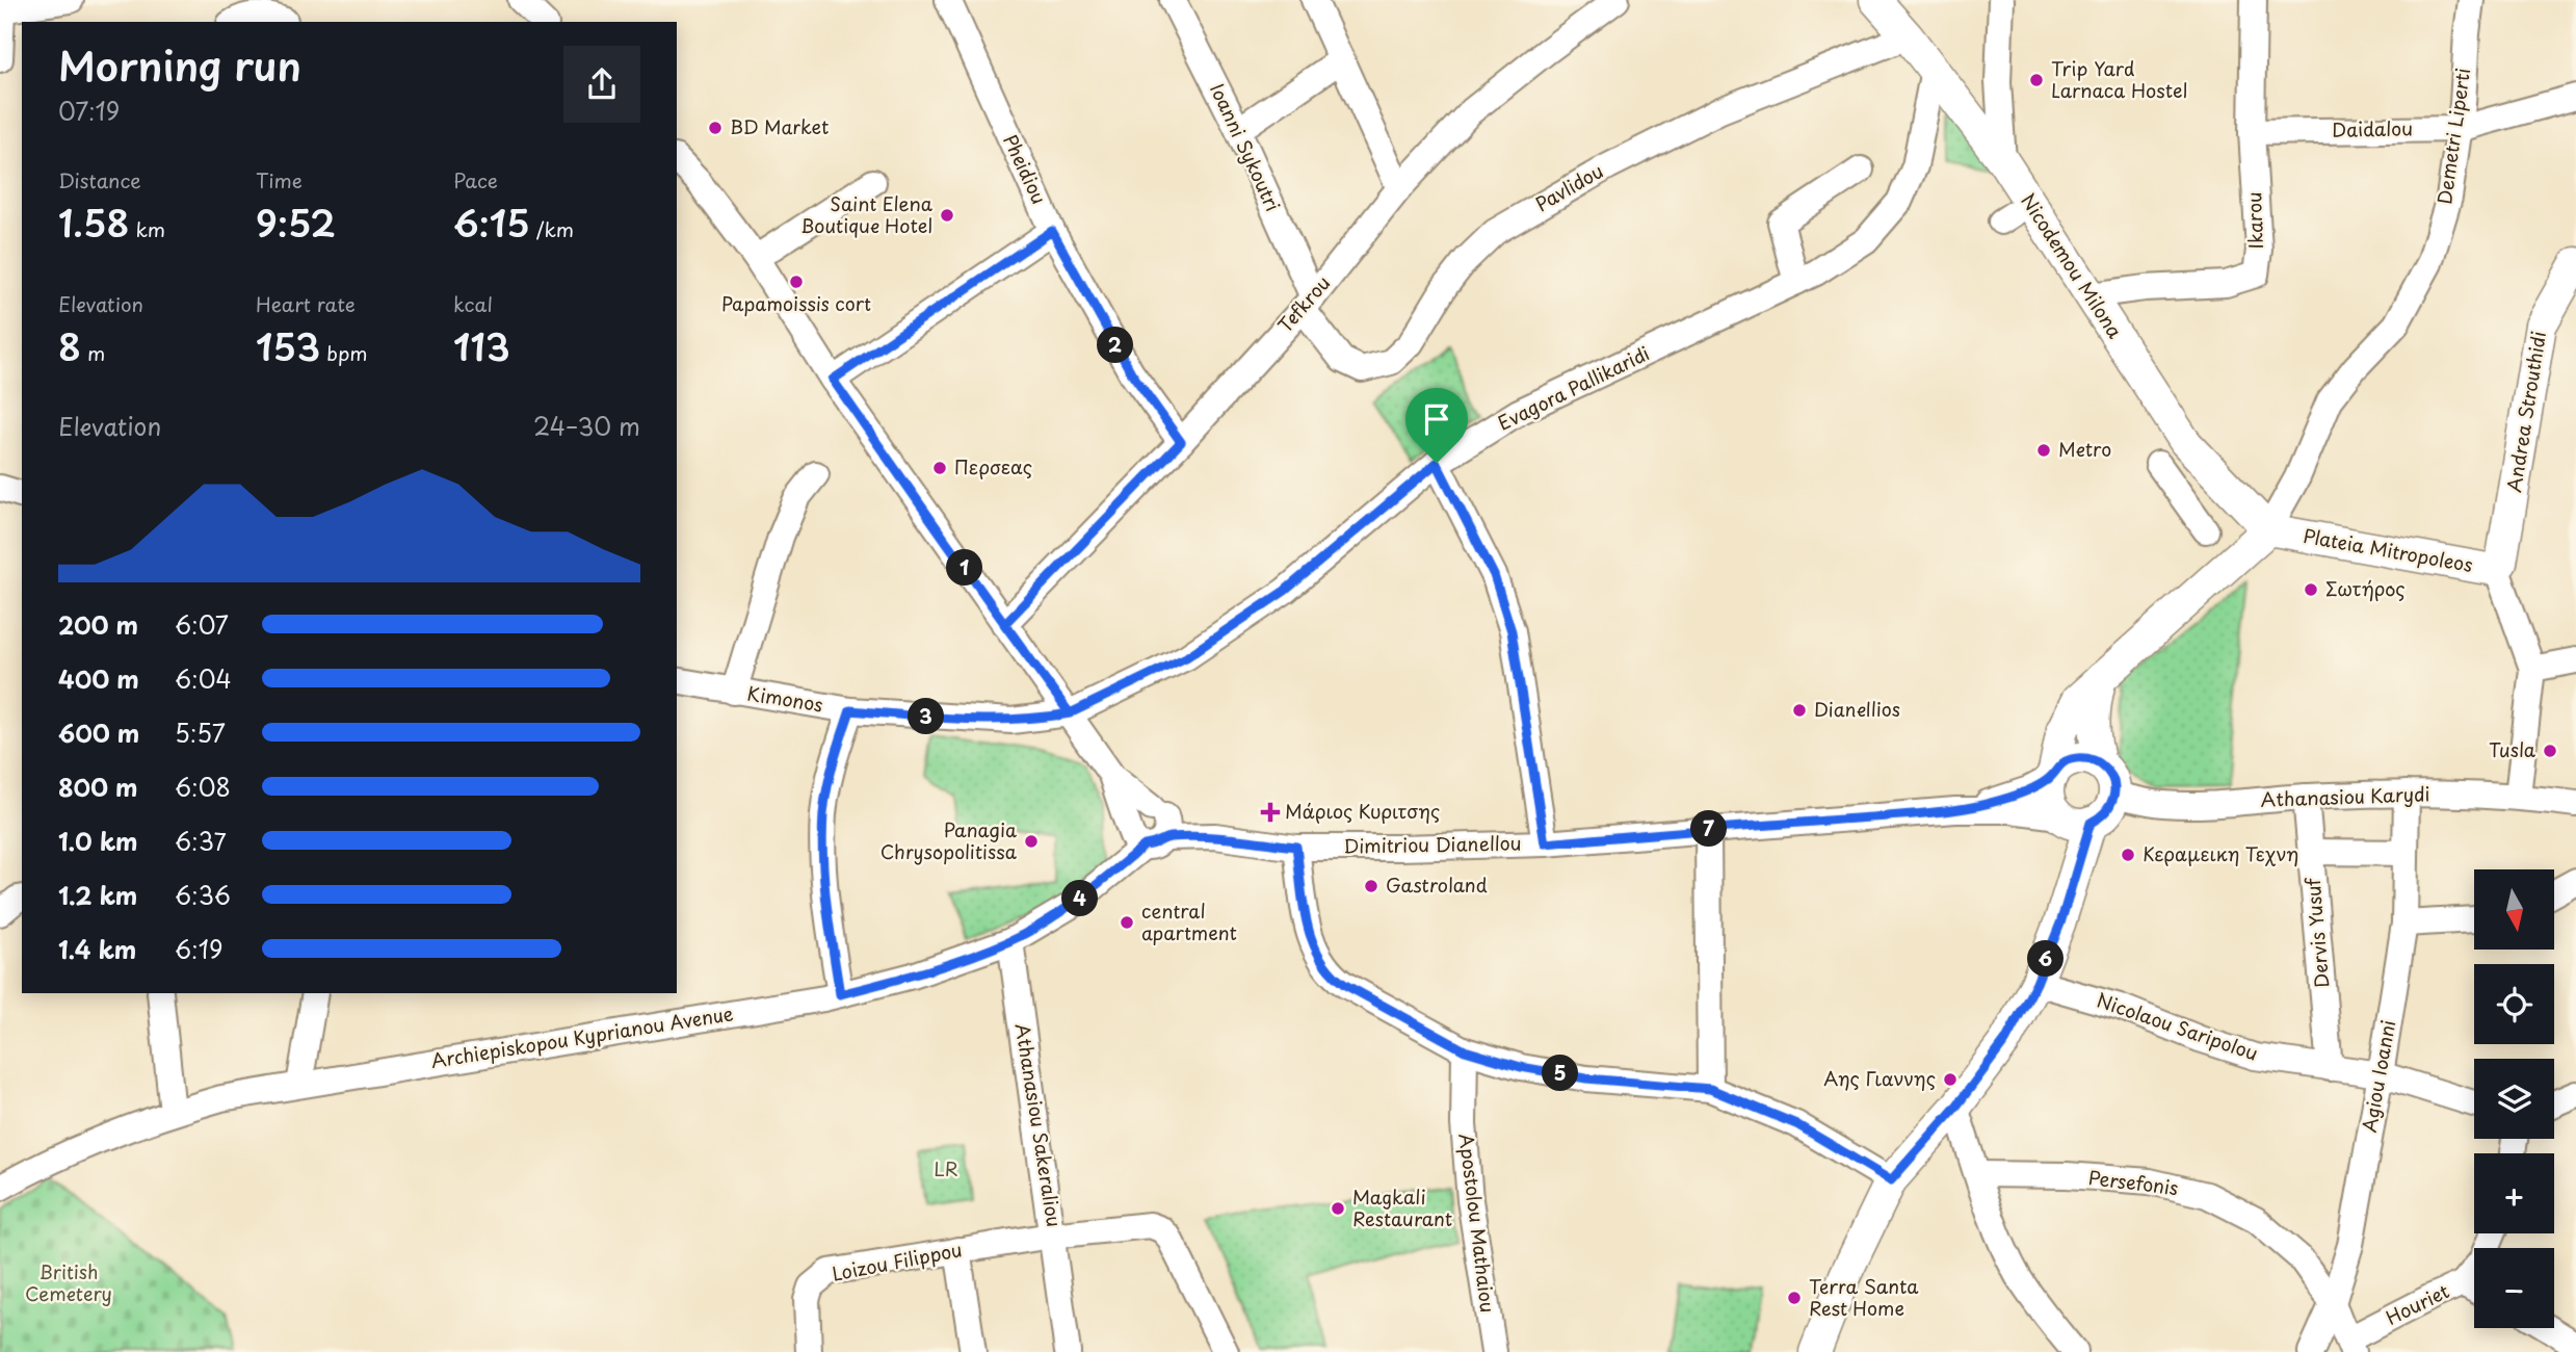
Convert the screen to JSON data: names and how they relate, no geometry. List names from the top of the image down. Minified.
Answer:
{"streets":{"main road":["Nicodemou Milona","Andrea Strouthidi","Plateia Mitropoleos"],"street":["Daidalou","Demetri Liperti","Ioanni Sykoutri","Pheidiou","Pavlidou","Ikarou","Tefkrou","Evagora Pallikaridi","Kimonos","Athanasiou Karydi","Dimitriou Dianellou","Dervis Yusuf","Nicolaou Saripolou","Archiepiskopou Kyprianou Avenue","Agiou Ioanni","Athanasiou Sakeraliou","Persefonis","Apostolou Mathaiou","Loizou Filippou","Houriet"]},"crossings":[["Daidalou","Demetri Liperti"],["Daidalou","Ikarou"],["Demetri Liperti","Nicodemou Milona"],["Demetri Liperti","Plateia Mitropoleos"],["Ioanni Sykoutri","Pavlidou"],["Ioanni Sykoutri","Tefkrou"],["Pheidiou","Tefkrou"],["Pavlidou","Nicodemou Milona"],["Pavlidou","Tefkrou"],["Ikarou","Nicodemou Milona"],["Nicodemou Milona","Evagora Pallikaridi"],["Nicodemou Milona","Plateia Mitropoleos"],["Evagora Pallikaridi","Kimonos"],["Andrea Strouthidi","Plateia Mitropoleos"],["Plateia Mitropoleos","Athanasiou Karydi"],["Athanasiou Karydi","Dimitriou Dianellou"],["Athanasiou Karydi","Dervis Yusuf"],["Athanasiou Karydi","Agiou Ioanni"],["Dimitriou Dianellou","Archiepiskopou Kyprianou Avenue"],["Dervis Yusuf","Nicolaou Saripolou"],["Nicolaou Saripolou","Agiou Ioanni"],["Archiepiskopou Kyprianou Avenue","Athanasiou Sakeraliou"],["Agiou Ioanni","Persefonis"],["Athanasiou Sakeraliou","Loizou Filippou"]],"parks":["LR","British Cemetery"],"places":{"other":["Trip Yard Larnaca Hostel","BD Market","Saint Elena Boutique Hotel","Papamoissis cort","Metro","Περσεας","Σωτήρος","Dianellios","Tusla","Panagia Chrysopolitissa","Κεραμεικη Τεχνη","Gastroland","central apartment","Αης Γιαννης","Magkali Restaurant","Terra Santa Rest Home"],"health":["Μάριος Κυριτσης"]},"north":"bottom","page":{"heading":["Morning run","07:19"],"stats":[["Distance","1.58 km"],["Time","9:52"],["Pace","6:15 /km"],["Elevation","8 m"],["Heart rate","153 bpm"],["kcal","113"]],"pins":["2","1","3","7","4","6","5"],"chart":["Elevation","24–30 m"],"list":[{"name":"200 m","note":"6:07"},{"name":"400 m","note":"6:04"},{"name":"600 m","note":"5:57"},{"name":"800 m","note":"6:08"},{"name":"1.0 km","note":"6:37"},{"name":"1.2 km","note":"6:36"},{"name":"1.4 km","note":"6:19"}],"map_buttons":["+","−"]}}
